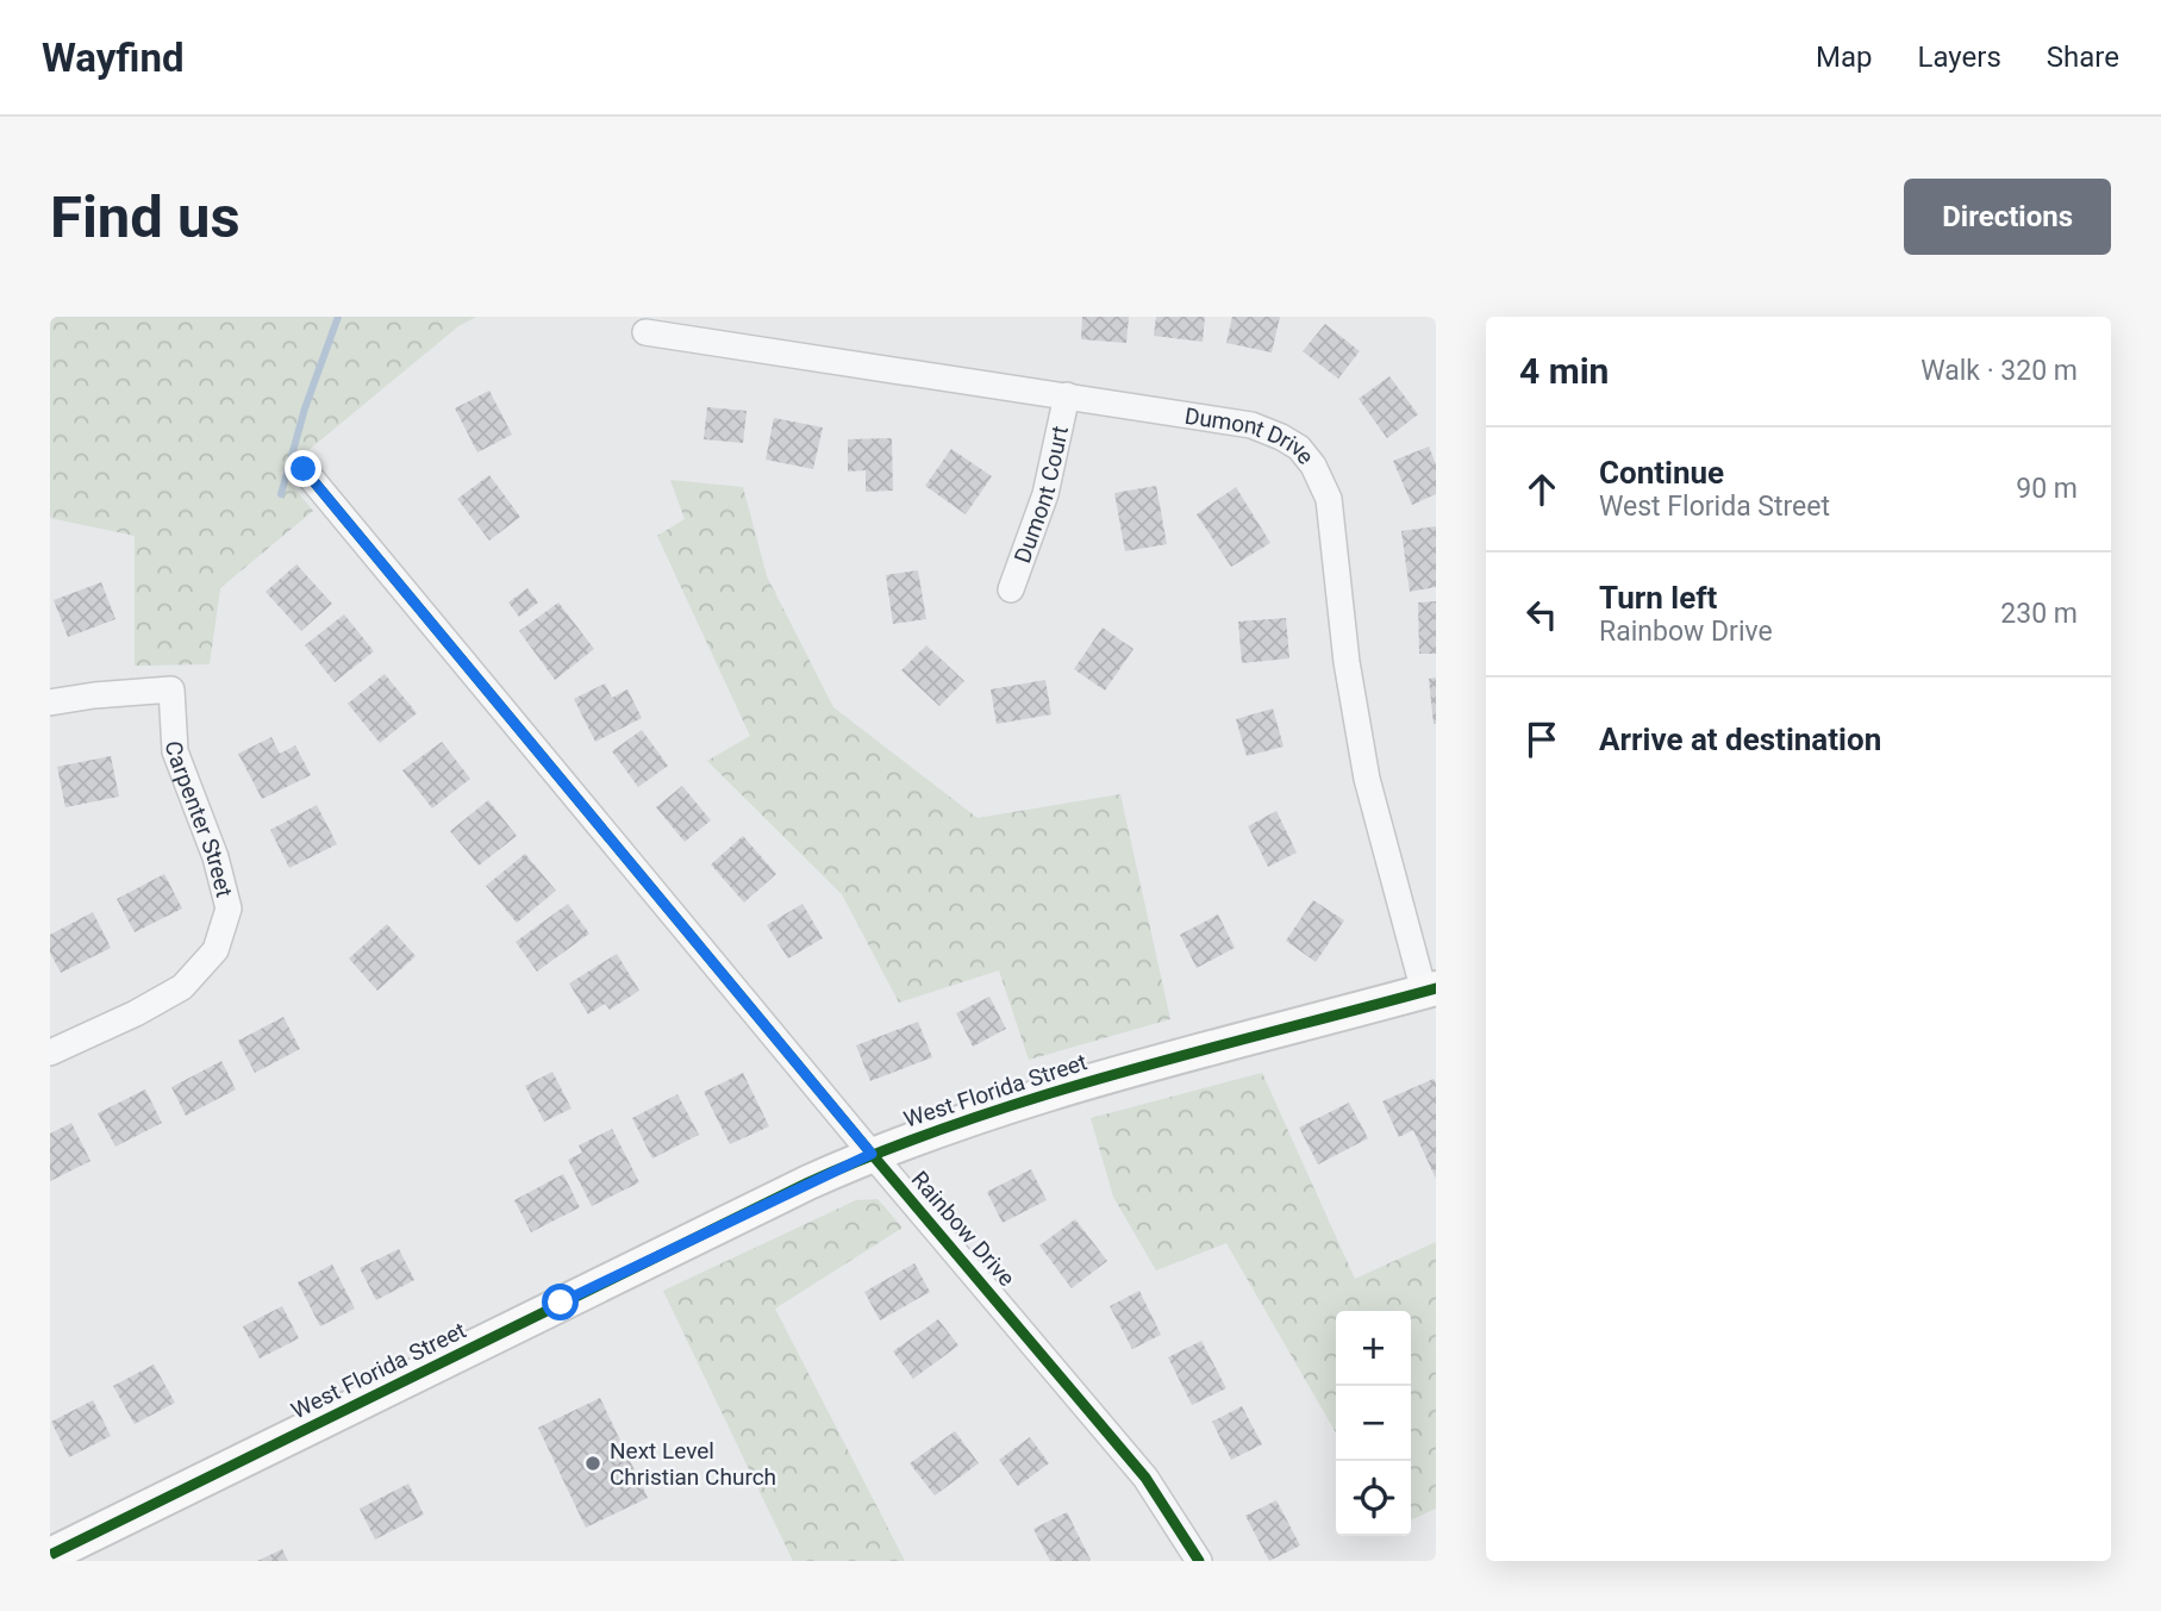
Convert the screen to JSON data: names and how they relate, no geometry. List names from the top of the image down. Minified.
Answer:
{"streets":{"main road":["West Florida Street"],"street":["Dumont Drive","Dumont Court","Carpenter Street","Rainbow Drive"]},"crossings":[["Dumont Drive","Dumont Court"],["Dumont Drive","West Florida Street"],["West Florida Street","Rainbow Drive"]],"places":["Next Level Christian Church"],"page":{"header":"Wayfind","nav":["Map","Layers","Share"],"buttons":"Directions","title":"Find us","heading":["4 min","Walk · 320 m"],"list":[["Continue","West Florida Street","90 m"],["Turn left","Rainbow Drive","230 m"],"Arrive at destination"],"map_buttons":["+","−"]}}
